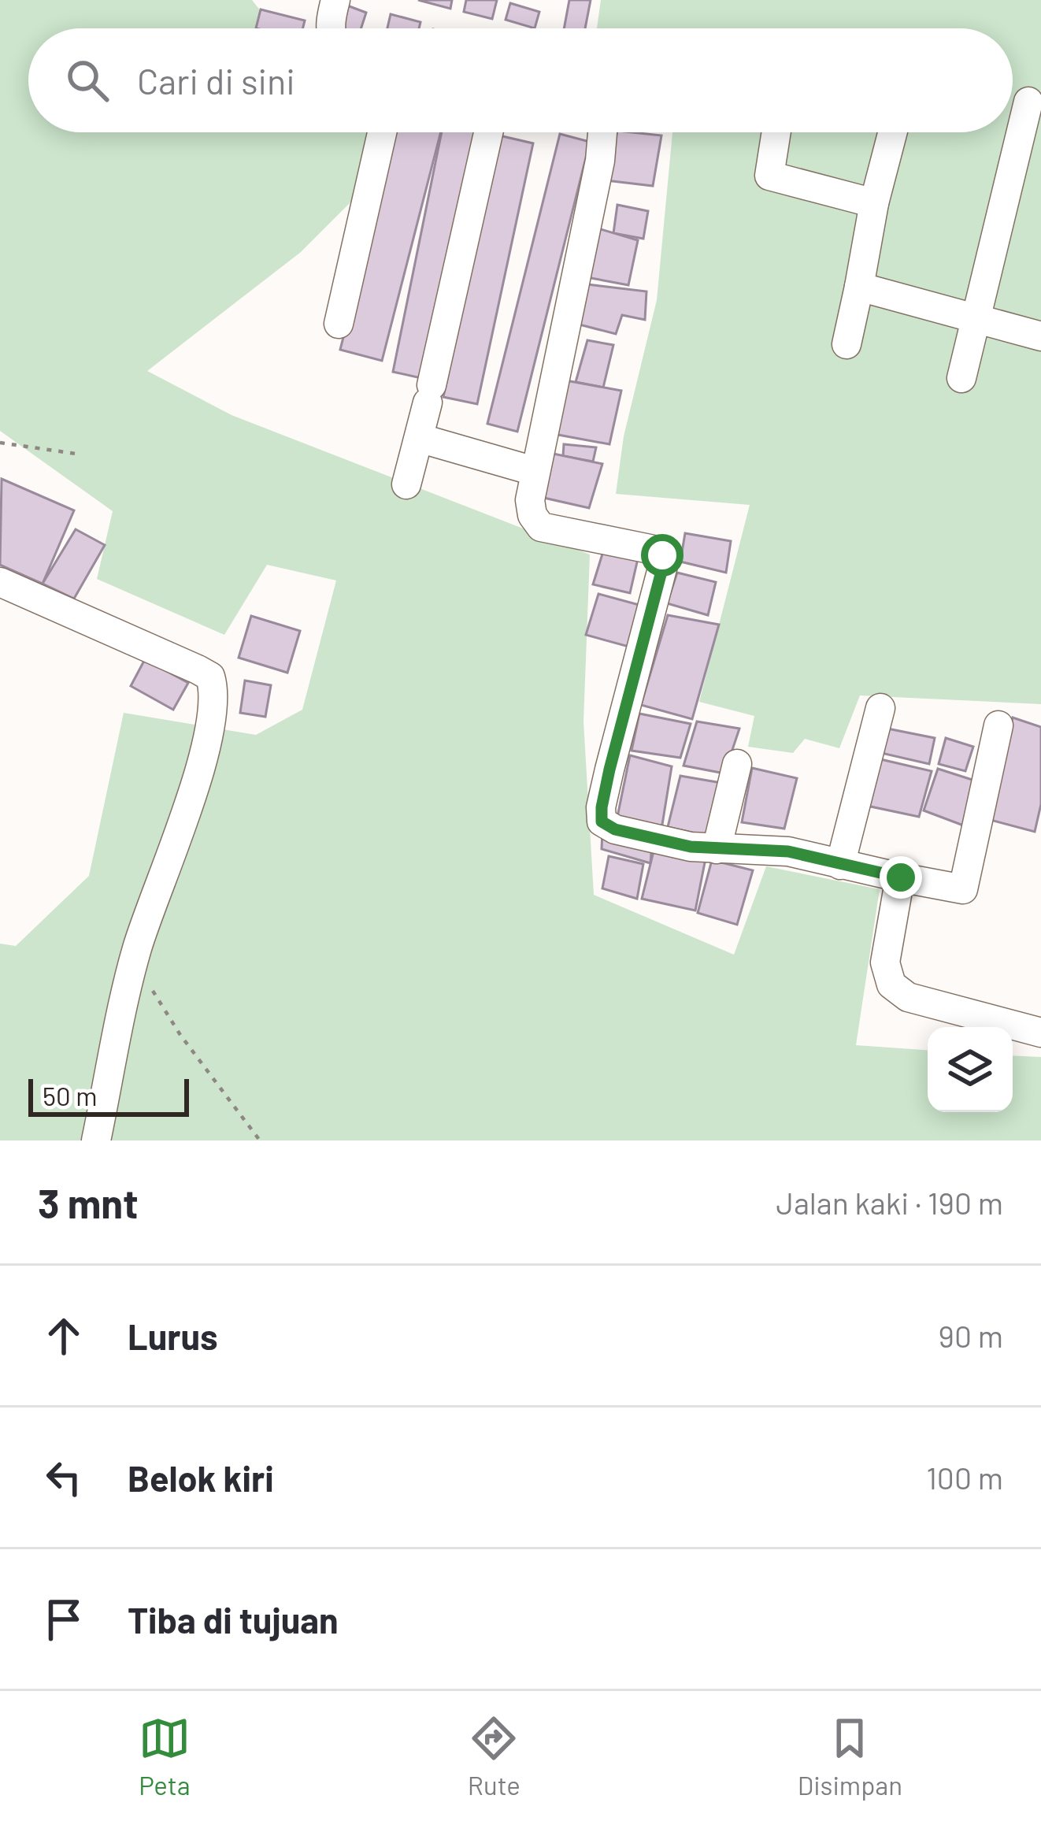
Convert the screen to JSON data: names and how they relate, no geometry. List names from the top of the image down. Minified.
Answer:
{"scale_bar":"50 m","page":{"search":"Cari di sini","scale":"50 m","heading":["3 mnt","Jalan kaki · 190 m"],"list":[["Lurus","90 m"],["Belok kiri","100 m"],"Tiba di tujuan"],"nav":["Peta","Rute","Disimpan"]}}
